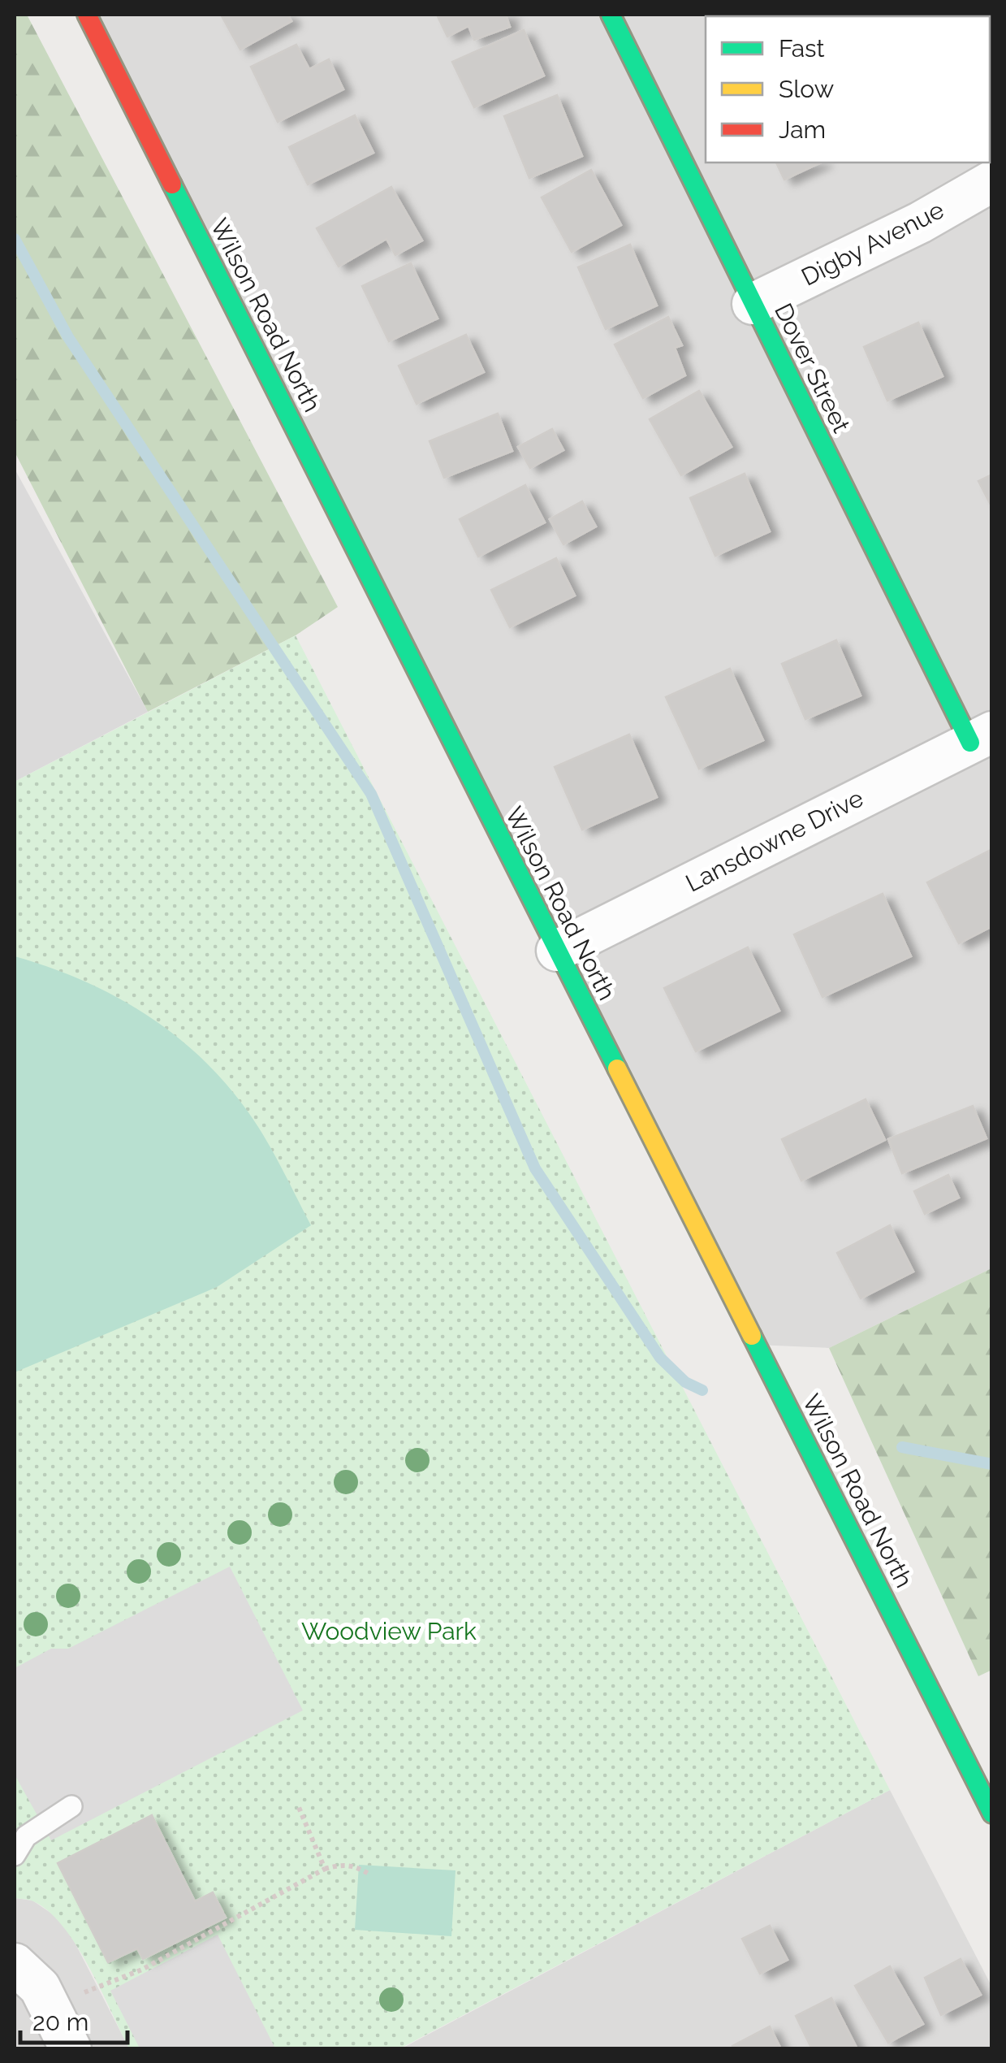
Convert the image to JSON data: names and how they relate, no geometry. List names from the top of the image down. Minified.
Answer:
{"streets":{"main road":["Wilson Road North","Dover Street"],"street":["Digby Avenue","Lansdowne Drive"]},"crossings":[["Digby Avenue","Dover Street"],["Wilson Road North","Lansdowne Drive"],["Dover Street","Lansdowne Drive"]],"parks":["Woodview Park"],"legend":["Fast","Slow","Jam"],"scale_bar":"20 m"}
